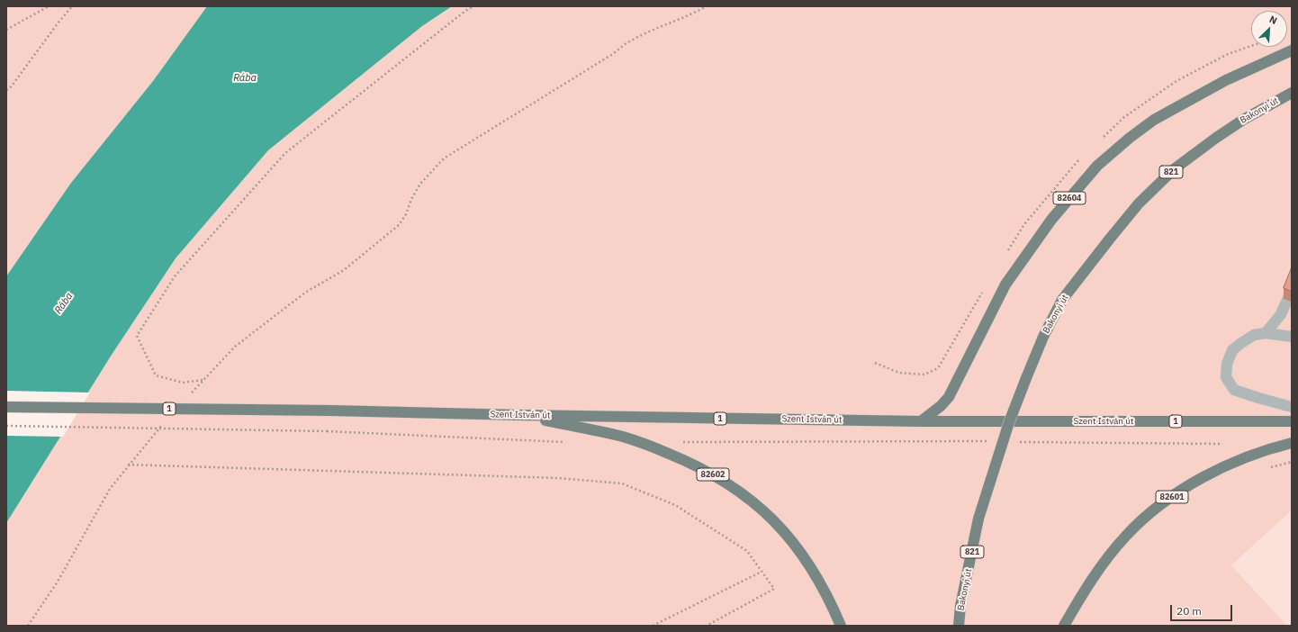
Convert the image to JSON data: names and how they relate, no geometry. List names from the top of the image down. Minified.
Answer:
{"streets":{"main road":["Bakonyi út","821","82604","1","Szent István út","82602","82601"]},"crossings":[["82604","Szent István út"],["Szent István út","82602"]],"water":["Rába"],"scale_bar":"20 m","north":"top right"}
